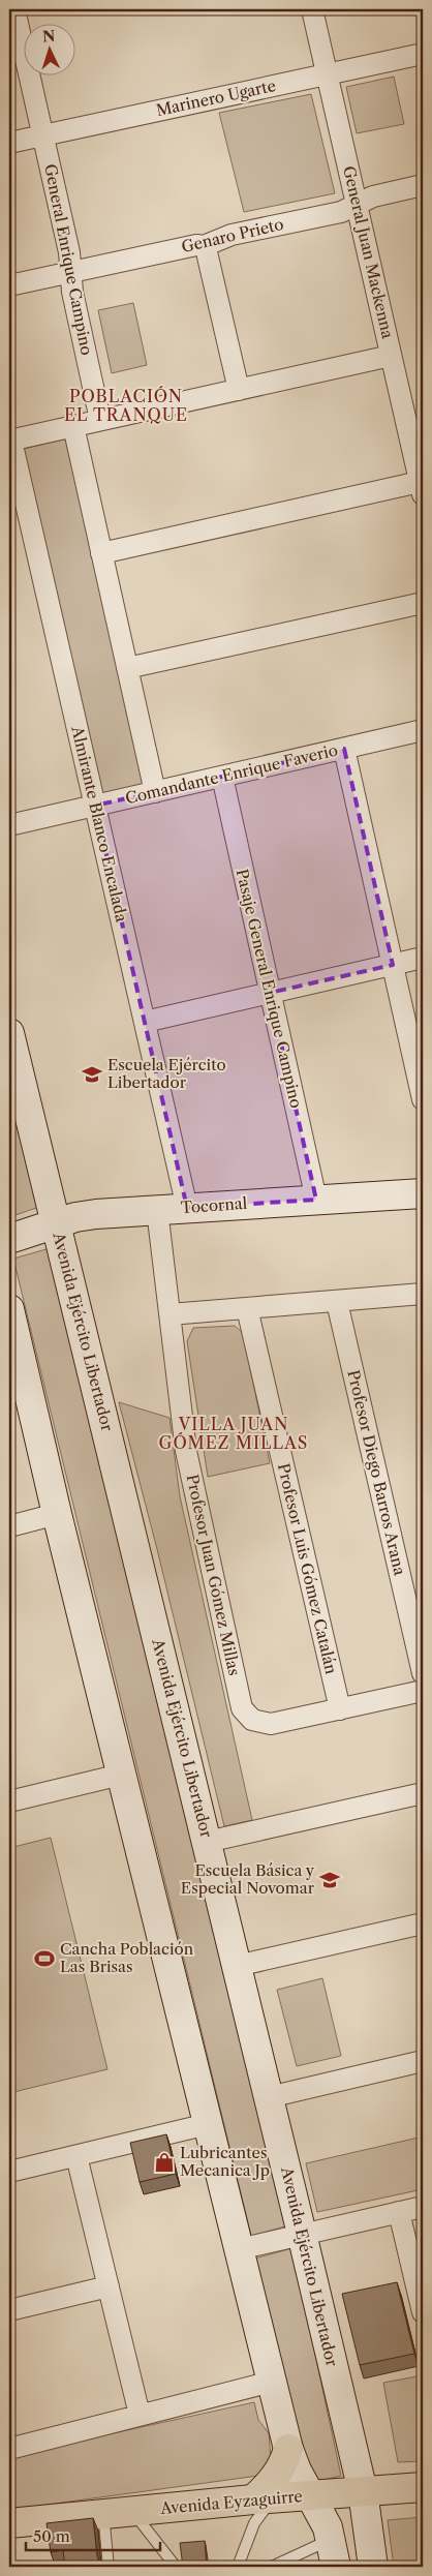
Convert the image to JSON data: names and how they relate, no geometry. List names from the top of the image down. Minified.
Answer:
{"streets":{"main road":["Tocornal","Avenida Ejército Libertador","Avenida Eyzaguirre"],"street":["Marinero Ugarte","Genaro Prieto","General Juan Mackenna","General Enrique Campino","Comandante Enrique Faverio","Almirante Blanco Encalada","Pasaje General Enrique Campino","Profesor Diego Barros Arana","Profesor Luis Gómez Catalán","Profesor Juan Gómez Millas"]},"crossings":[["Marinero Ugarte","General Juan Mackenna"],["Marinero Ugarte","General Enrique Campino"],["Genaro Prieto","General Juan Mackenna"],["Genaro Prieto","General Enrique Campino"],["Comandante Enrique Faverio","Almirante Blanco Encalada"],["Comandante Enrique Faverio","Pasaje General Enrique Campino"],["Almirante Blanco Encalada","Tocornal"],["Pasaje General Enrique Campino","Tocornal"],["Tocornal","Avenida Ejército Libertador"],["Tocornal","Profesor Juan Gómez Millas"],["Avenida Ejército Libertador","Avenida Eyzaguirre"],["Profesor Luis Gómez Catalán","Profesor Juan Gómez Millas"]],"districts":["POBLACIÓN EL TRANQUE","VILLA JUAN GÓMEZ MILLAS"],"places":{"school or university":["Escuela Ejército Libertador","Escuela Básica y Especial Novomar"],"sports":["Cancha Población Las Brisas"],"shop":["Lubricantes Mecanica Jp"]},"scale_bar":"50 m","north":"top"}
